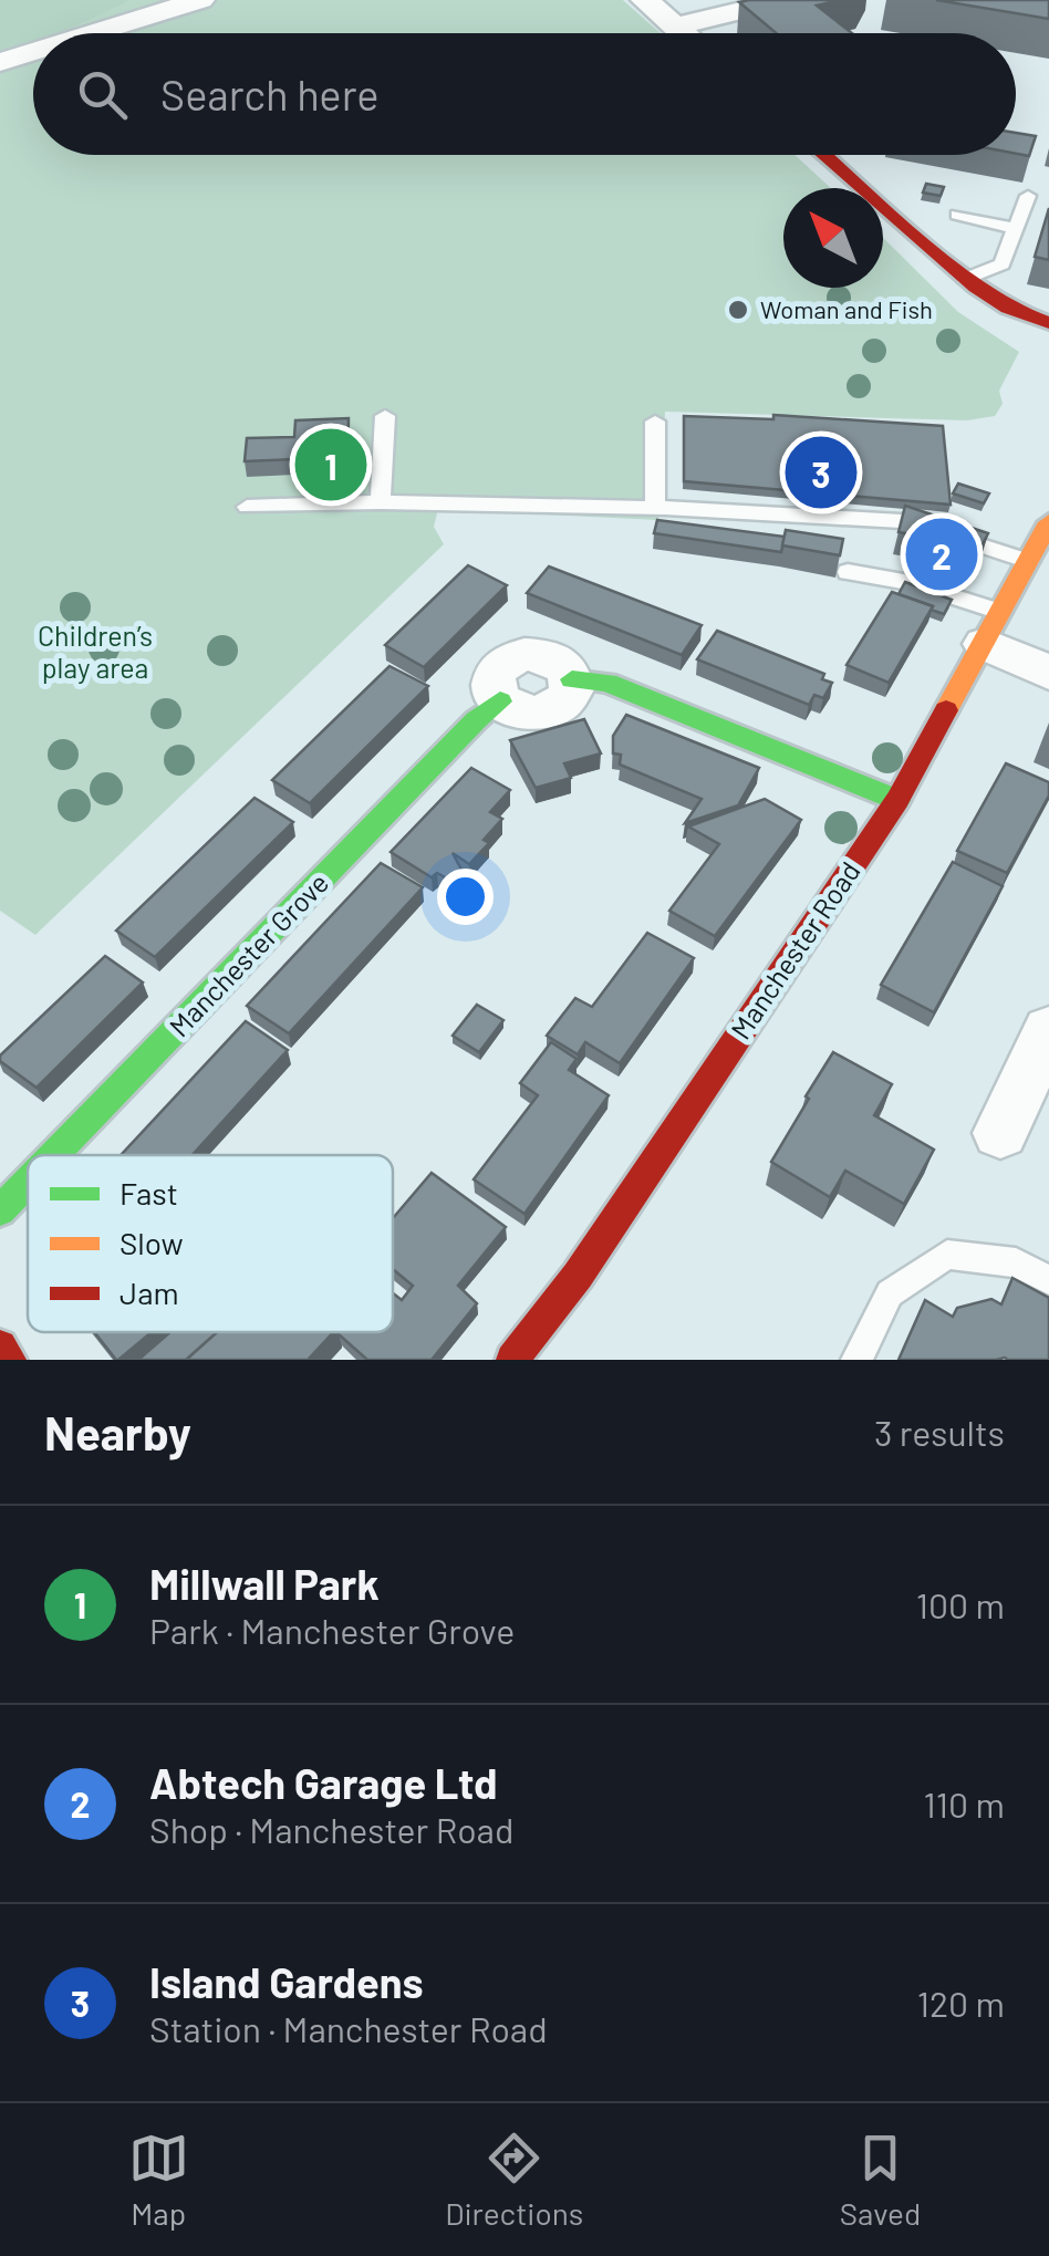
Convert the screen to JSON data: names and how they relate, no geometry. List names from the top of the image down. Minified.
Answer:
{"streets":{"street":["Manchester Road","Manchester Grove"]},"crossings":[["Manchester Road","Manchester Grove"]],"parks":["Children’s play area"],"places":["Woman and Fish"],"legend":["Fast","Slow","Jam"],"north":"top left","page":{"search":"Search here","pins":["1","3","2"],"heading":["Nearby","3 results"],"list":[{"mark":"1","name":"Millwall Park","note":"Park · Manchester Grove","value":"100 m"},{"mark":"2","name":"Abtech Garage Ltd","note":"Shop · Manchester Road","value":"110 m"},{"mark":"3","name":"Island Gardens","note":"Station · Manchester Road","value":"120 m"}],"nav":["Map","Directions","Saved"]}}
